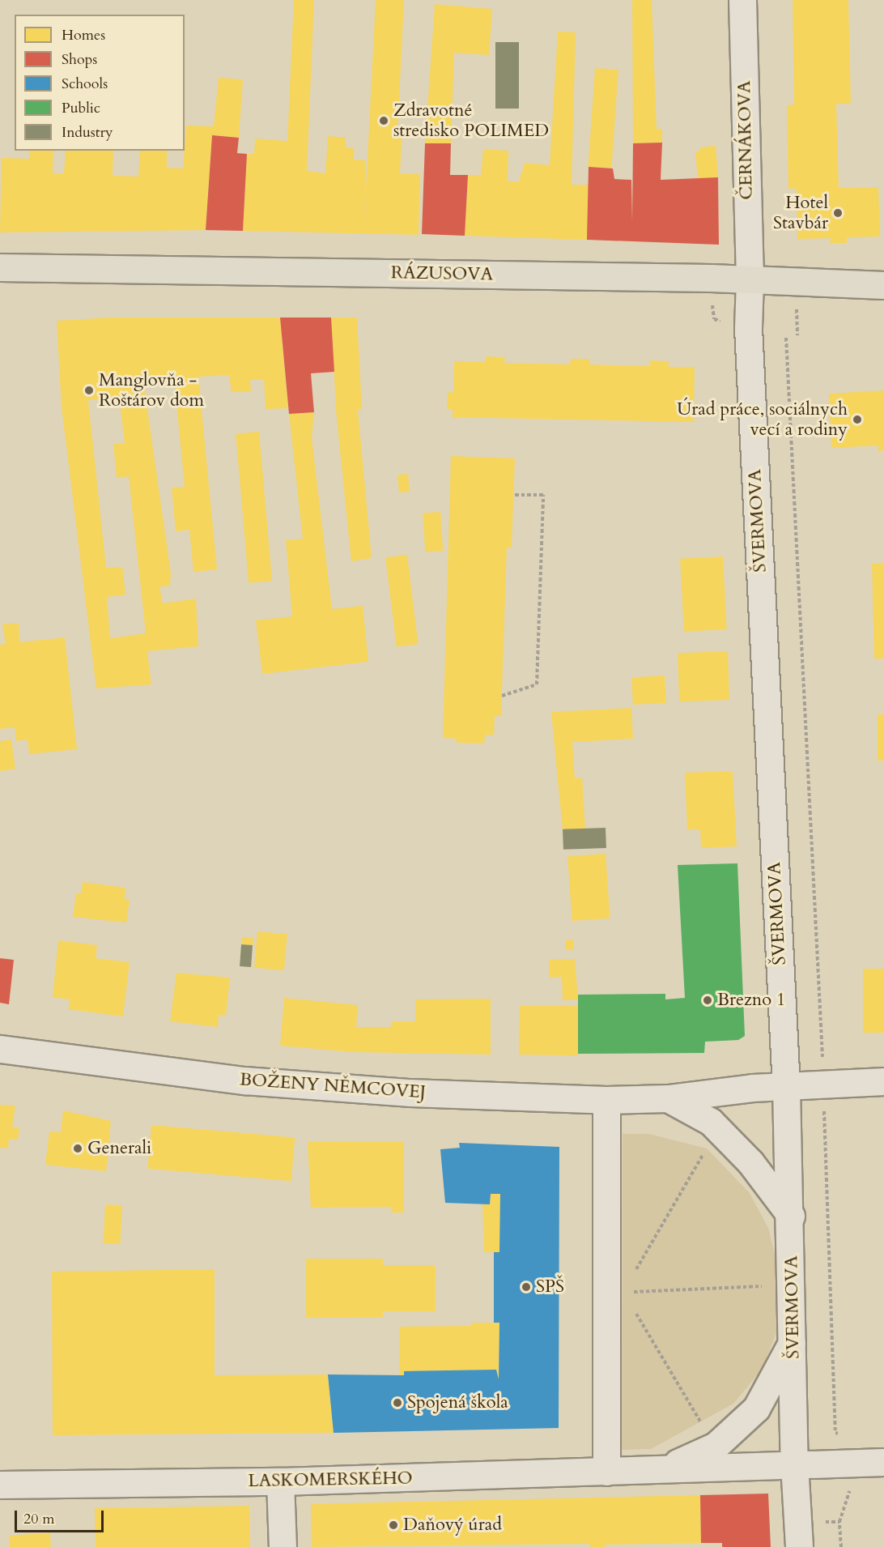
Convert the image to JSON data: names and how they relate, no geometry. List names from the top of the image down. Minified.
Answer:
{"streets":{"main road":["RÁZUSOVA"],"street":["ČERNÁKOVA","ŠVERMOVA","BOŽENY NĚMCOVEJ","LASKOMERSKÉHO"]},"crossings":[["ČERNÁKOVA","RÁZUSOVA"],["ČERNÁKOVA","ŠVERMOVA"],["RÁZUSOVA","ŠVERMOVA"],["ŠVERMOVA","BOŽENY NĚMCOVEJ"],["ŠVERMOVA","LASKOMERSKÉHO"]],"places":["Zdravotné stredisko POLIMED","Hotel Stavbár","Manglovňa - Roštárov dom","Úrad práce, sociálnych vecí a rodiny","Brezno 1","Generali","SPŠ","Spojená škola","Daňový úrad"],"legend":["Homes","Shops","Schools","Public","Industry"],"scale_bar":"20 m"}
